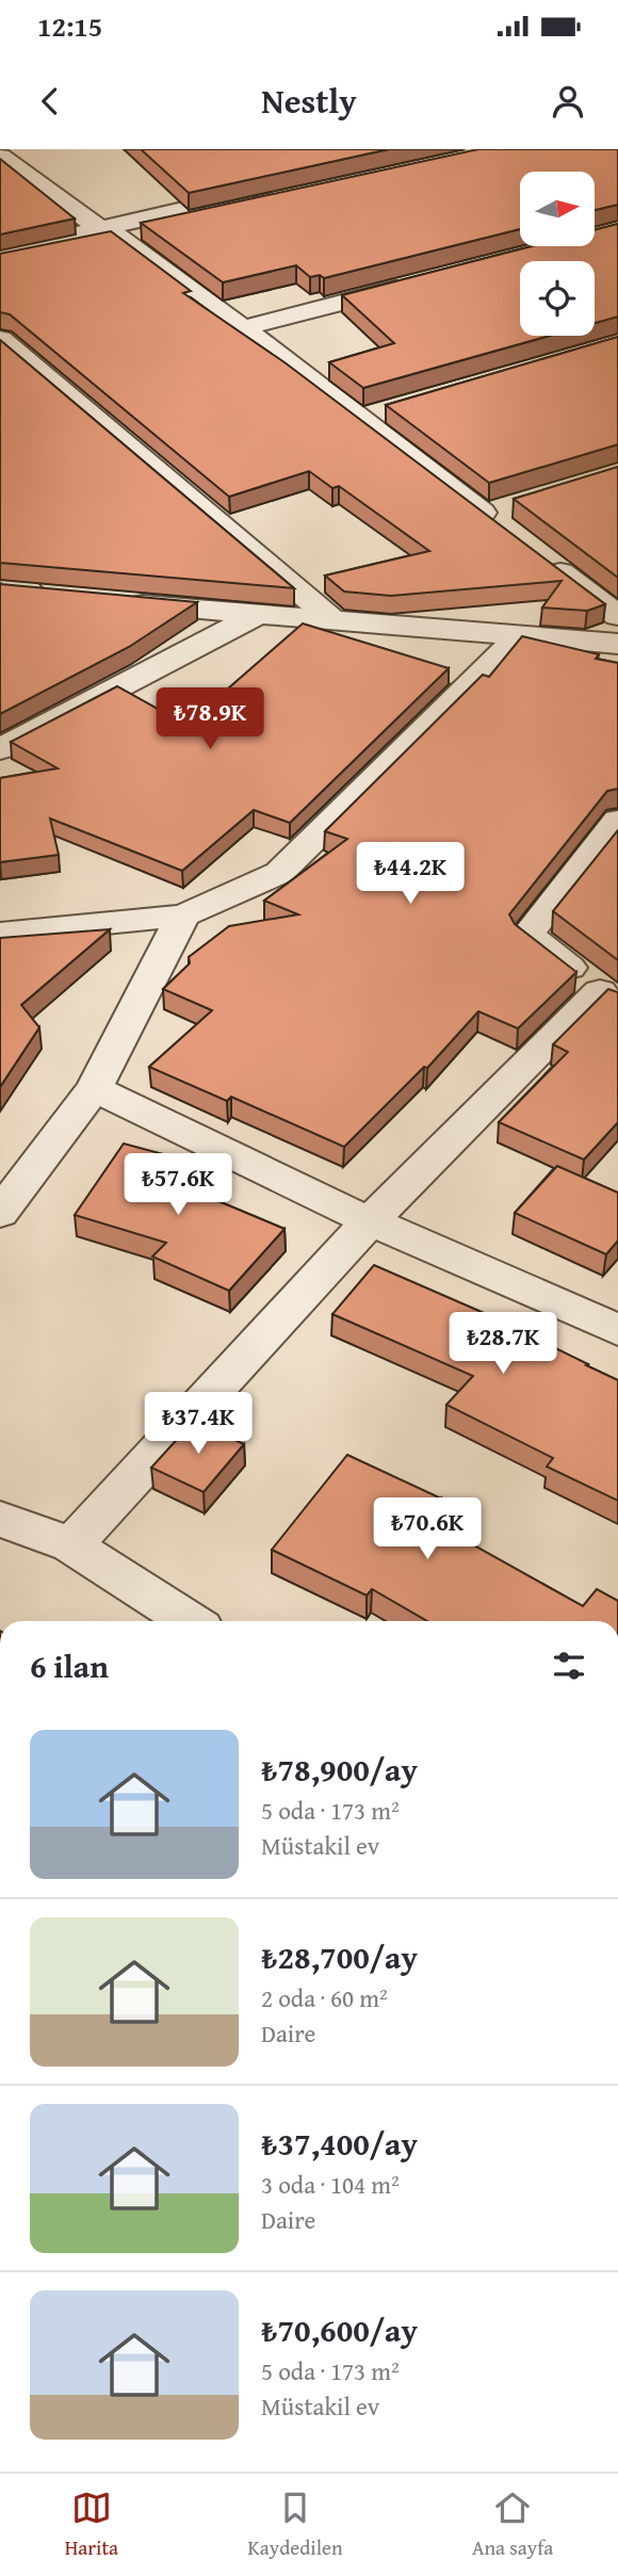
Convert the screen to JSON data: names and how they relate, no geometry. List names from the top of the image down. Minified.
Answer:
{"north":"right","page":{"status":"12:15","header":"Nestly","price":["₺78.9K","₺44.2K","₺57.6K","₺28.7K","₺37.4K","₺70.6K"],"heading":"6 ilan","list":[{"name":"₺78,900/ay","note":"5 oda · 173 m² · Müstakil ev"},{"name":"₺28,700/ay","note":"2 oda · 60 m² · Daire"},{"name":"₺37,400/ay","note":"3 oda · 104 m² · Daire"},{"name":"₺70,600/ay","note":"5 oda · 173 m² · Müstakil ev"}],"tabs":["Harita","Kaydedilen","Ana sayfa"]}}
